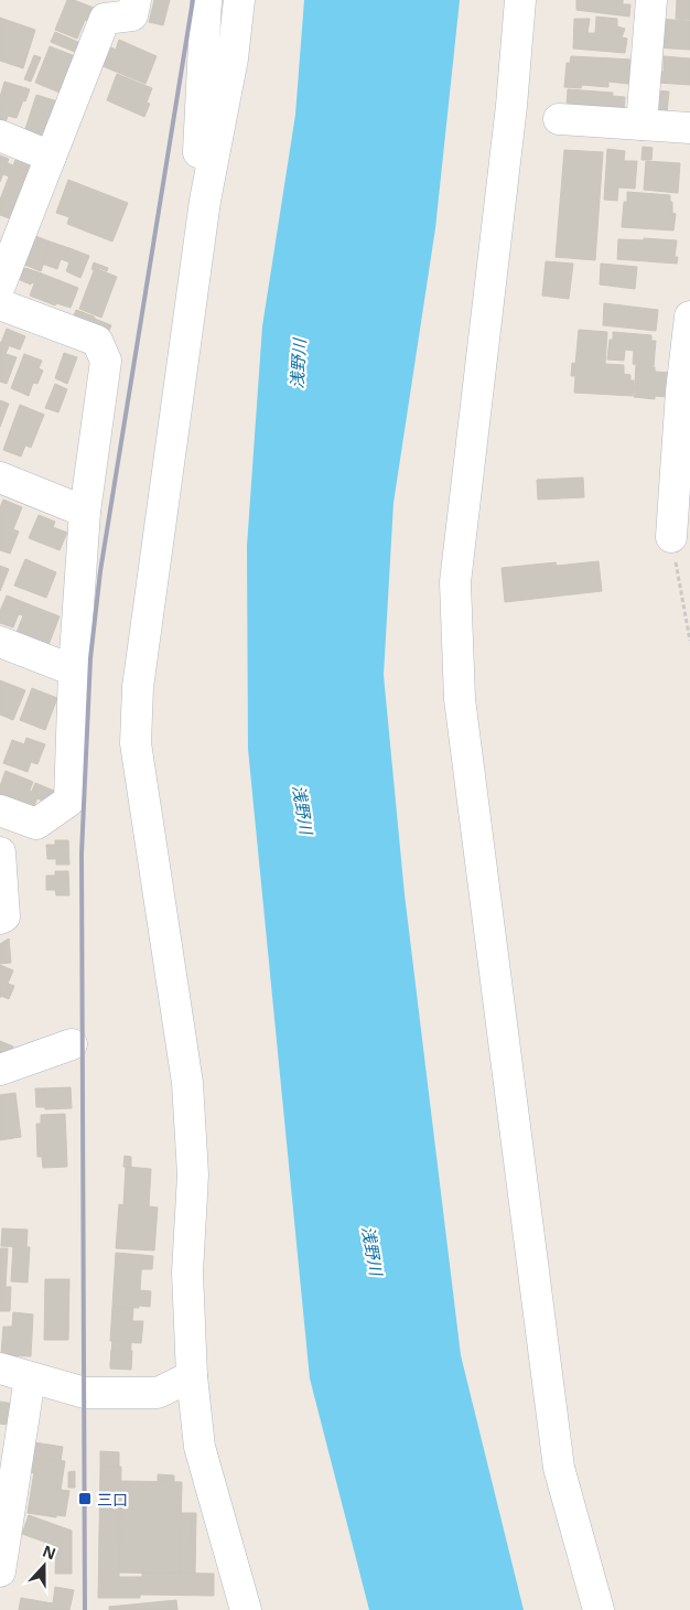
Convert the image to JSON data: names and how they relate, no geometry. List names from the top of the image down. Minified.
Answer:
{"water":["浅野川"],"places":{"transit":["三口"]},"north":"top"}
